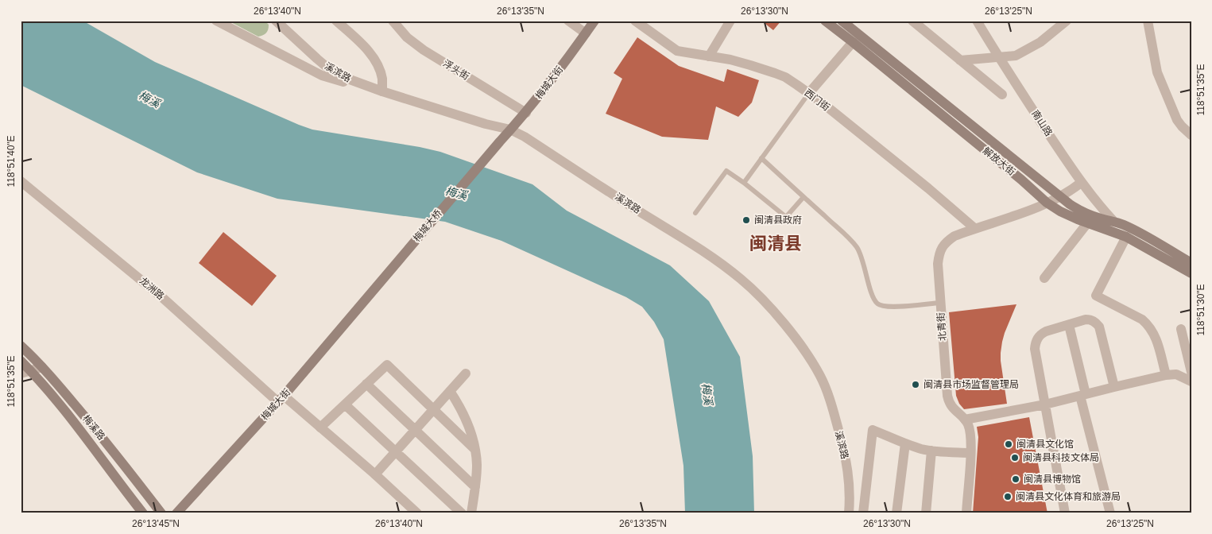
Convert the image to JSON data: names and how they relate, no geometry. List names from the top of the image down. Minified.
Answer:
{"streets":{"main road":["梅城大街","解放大街","梅城大桥","梅溪路"],"street":["浮头街","溪滨路","西门街","南山路","龙洲路","北青街"]},"crossings":[["浮头街","梅城大街"],["溪滨路","梅城大街"],["梅城大街","梅城大桥"],["梅城大街","龙洲路"],["西门街","北青街"],["南山路","解放大街"],["南山路","北青街"],["解放大街","北青街"]],"districts":["闽清县"],"water":["梅溪"],"places":["闽清县政府","闽清县市场监督管理局","闽清县文化馆","闽清县科技文体局","闽清县博物馆","闽清县文化体育和旅游局"],"coordinates":["26°13'40\"N","26°13'35\"N","26°13'30\"N","26°13'25\"N","118°51'35\"E","118°51'40\"E","118°51'30\"E","26°13'45\"N"]}
